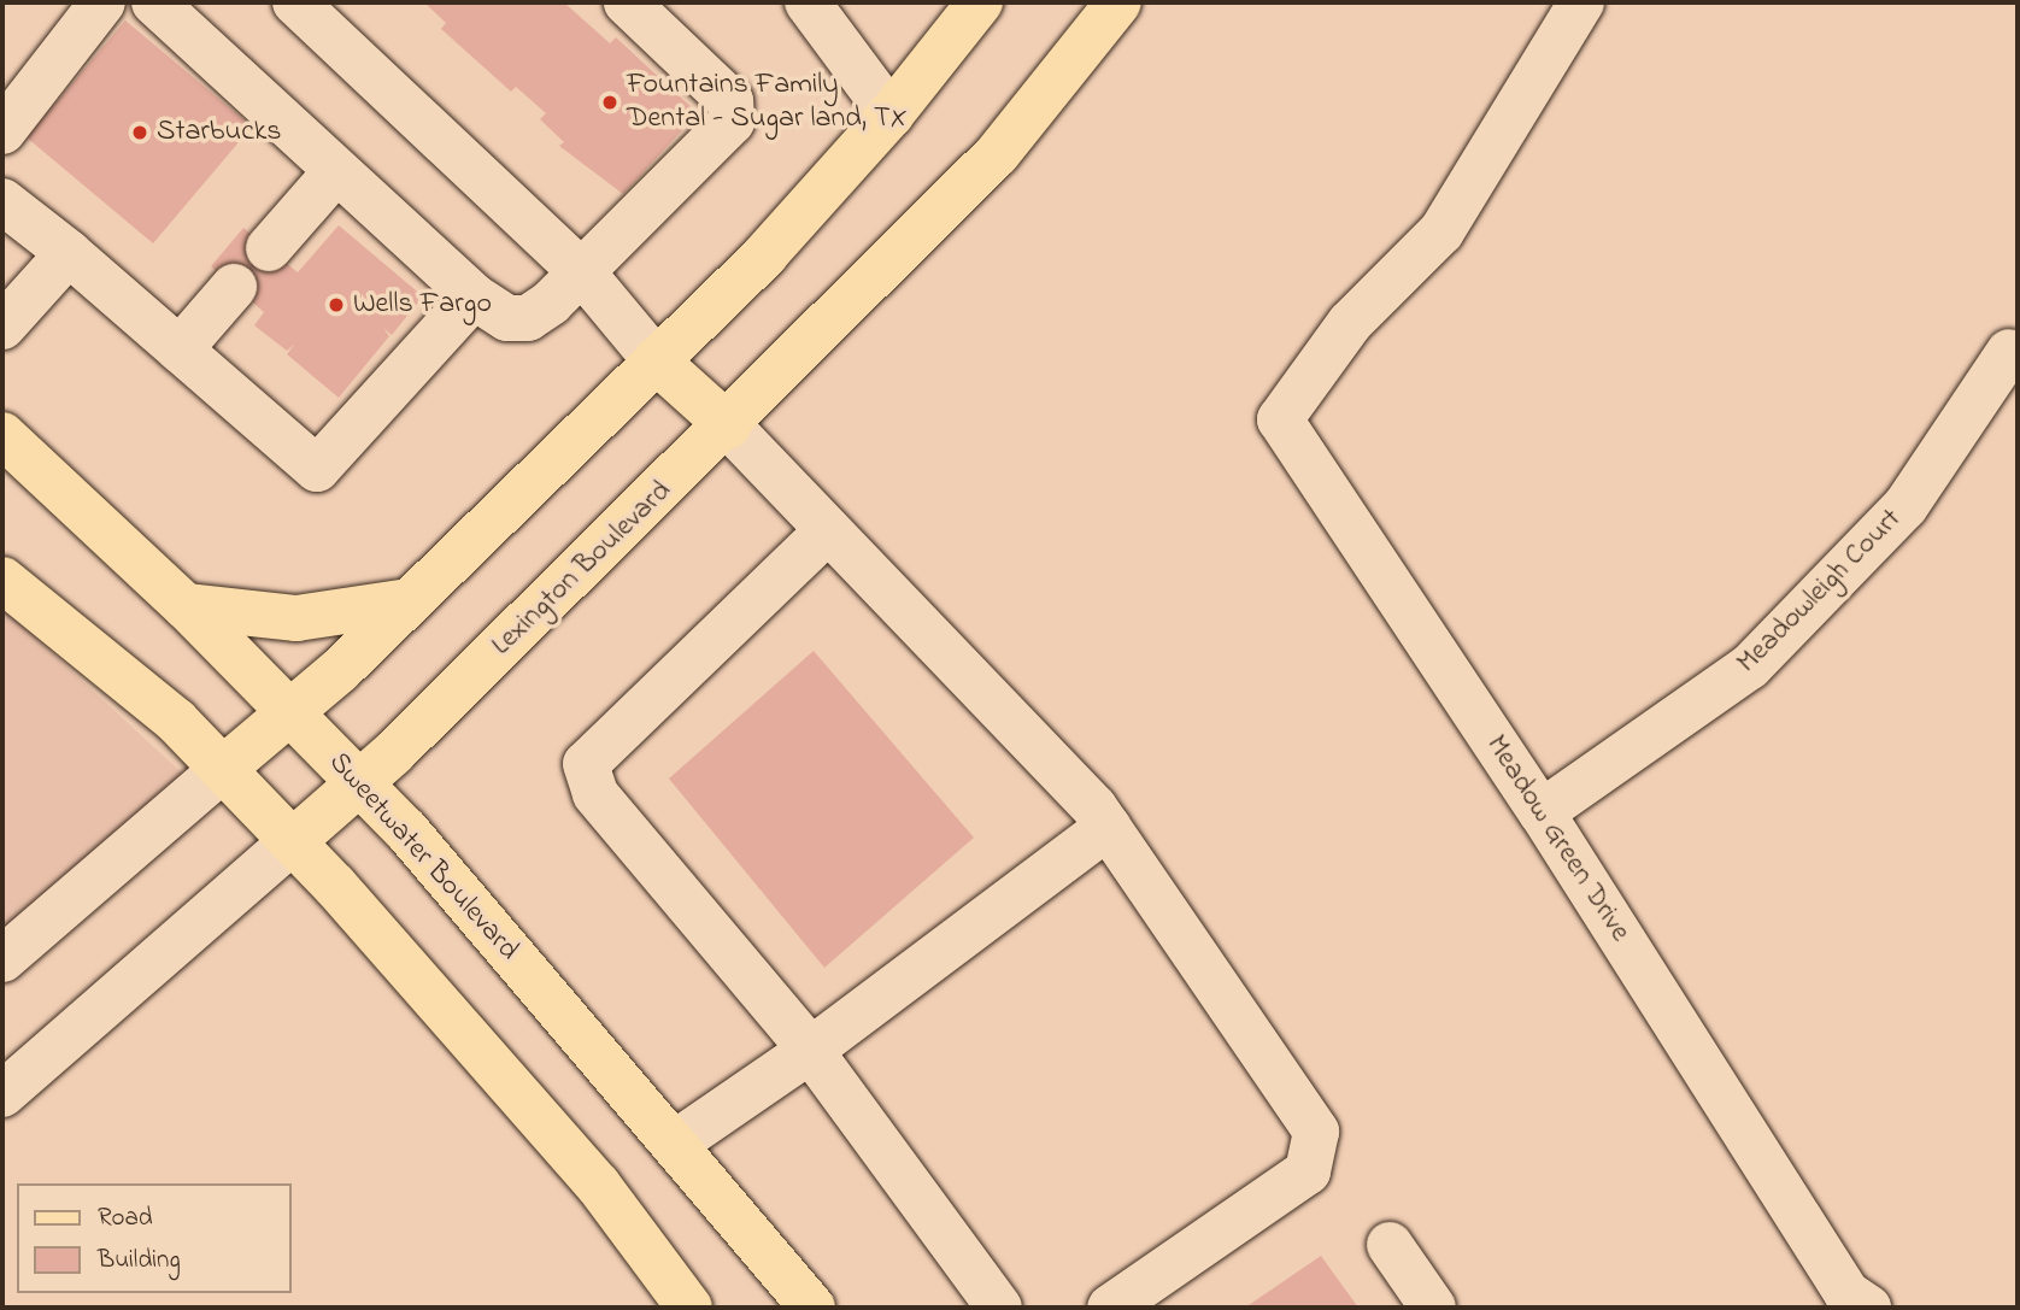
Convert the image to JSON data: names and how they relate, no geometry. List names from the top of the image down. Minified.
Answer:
{"streets":{"main road":["Lexington Boulevard","Sweetwater Boulevard"],"street":["Meadowleigh Court","Meadow Green Drive"]},"crossings":[["Lexington Boulevard","Sweetwater Boulevard"],["Meadowleigh Court","Meadow Green Drive"]],"places":["Fountains Family Dental - Sugar land, TX","Starbucks","Wells Fargo"],"legend":["Road","Building"]}
